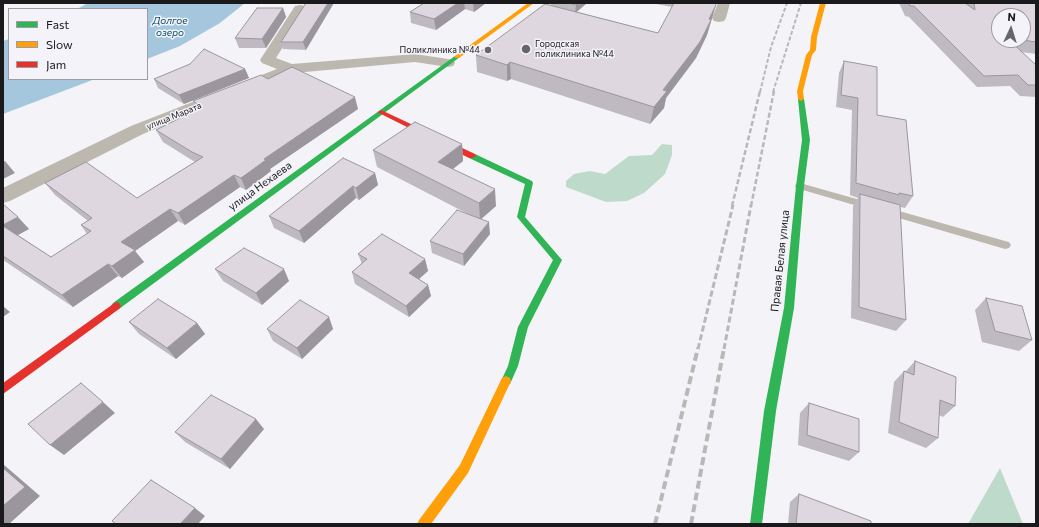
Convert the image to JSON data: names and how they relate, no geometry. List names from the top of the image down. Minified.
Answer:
{"streets":{"street":["улица Марата","улица Нехаева","Правая Белая улица"]},"crossings":[["улица Марата","улица Нехаева"]],"water":["Долгое озеро"],"places":["Городская поликлиника №44","Поликлиника №44"],"legend":["Fast","Slow","Jam"],"north":"top"}
